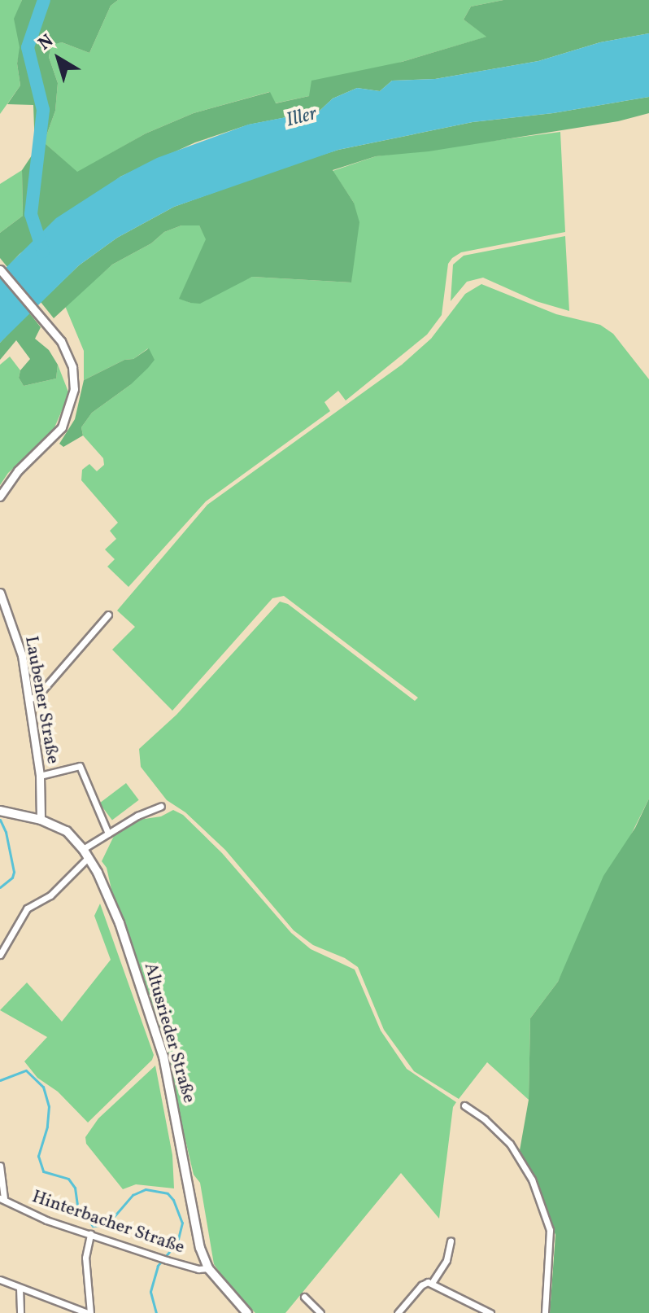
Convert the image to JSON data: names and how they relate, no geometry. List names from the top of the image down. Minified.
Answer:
{"streets":{"main road":["Altusrieder Straße"],"street":["Laubener Straße","Hinterbacher Straße"]},"crossings":[["Laubener Straße","Altusrieder Straße"],["Altusrieder Straße","Hinterbacher Straße"]],"water":["Iller"],"north":"top left"}
